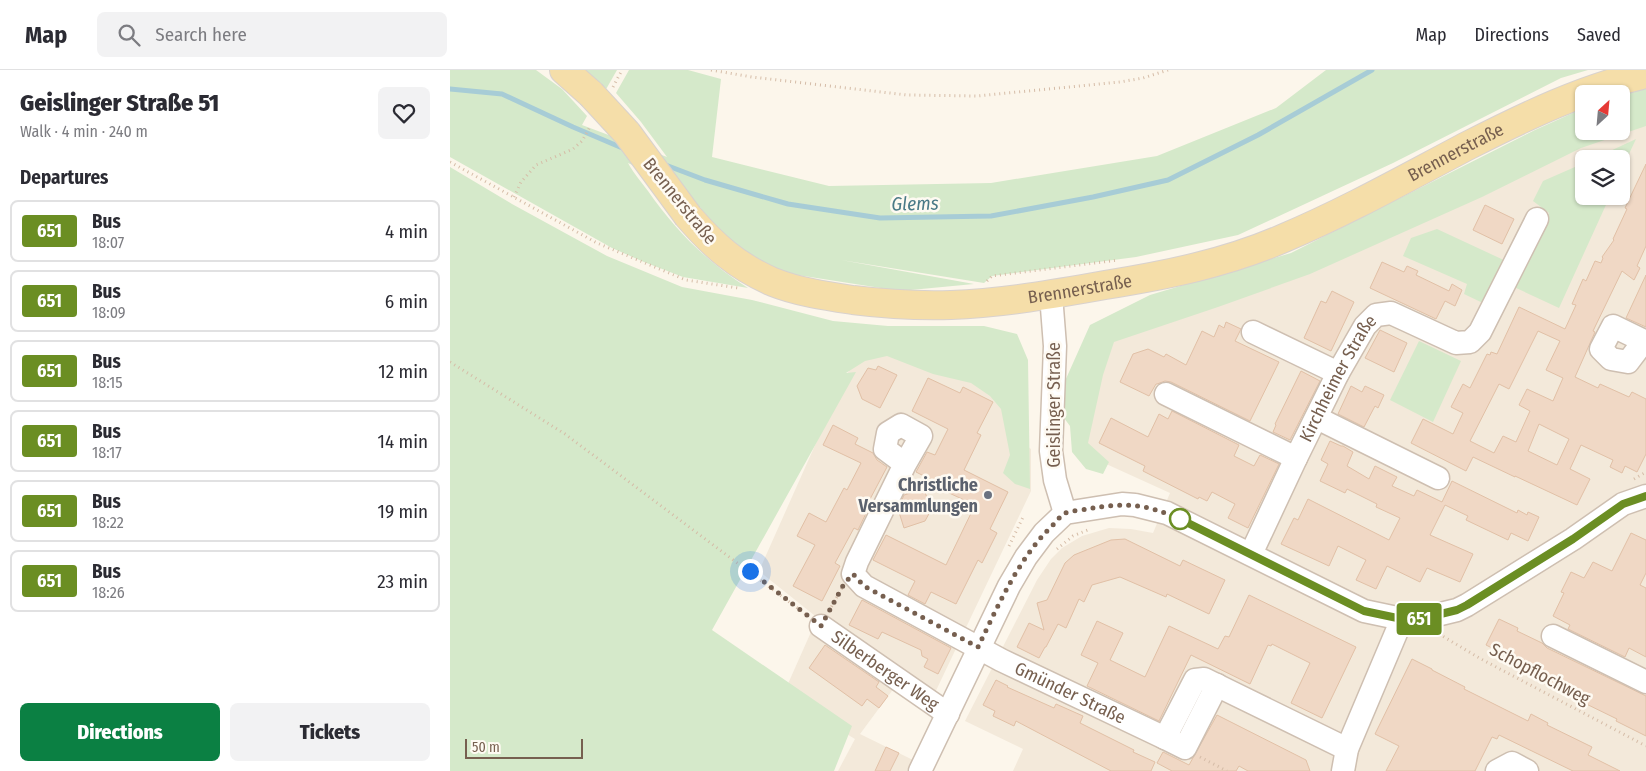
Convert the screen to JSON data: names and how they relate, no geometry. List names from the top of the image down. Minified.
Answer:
{"streets":{"main road":["Brennerstraße"],"street":["Kirchheimer Straße","Geislinger Straße","Silberberger Weg","Gmünder Straße"],"path":["Schopflochweg"]},"crossings":[["Brennerstraße","Geislinger Straße"]],"water":["Glems"],"places":["Christliche Versammlungen"],"lines":["bus line 651"],"scale_bar":"50 m","north":"top right","page":{"header":"Map","search":"Search here","nav":["Map","Directions","Saved"],"heading":[["Geislinger Straße 51","Walk · 4 min · 240 m"],"Departures"],"on_map":"651","list":[{"mark":"651","name":"Bus","note":"18:07","value":"4 min"},{"mark":"651","name":"Bus","note":"18:09","value":"6 min"},{"mark":"651","name":"Bus","note":"18:15","value":"12 min"},{"mark":"651","name":"Bus","note":"18:17","value":"14 min"},{"mark":"651","name":"Bus","note":"18:22","value":"19 min"},{"mark":"651","name":"Bus","note":"18:26","value":"23 min"}],"buttons":["Directions","Tickets"],"scale":"50 m"}}
